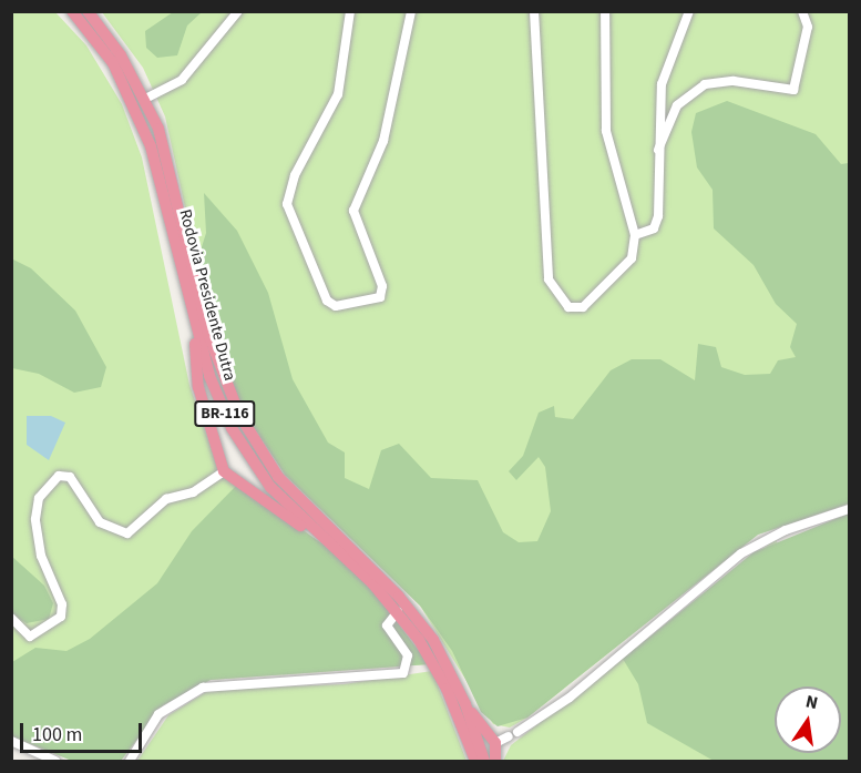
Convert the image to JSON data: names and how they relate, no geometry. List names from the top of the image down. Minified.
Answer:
{"streets":{"highway":["Rodovia Presidente Dutra","BR-116"]},"scale_bar":"100 m","north":"top"}
